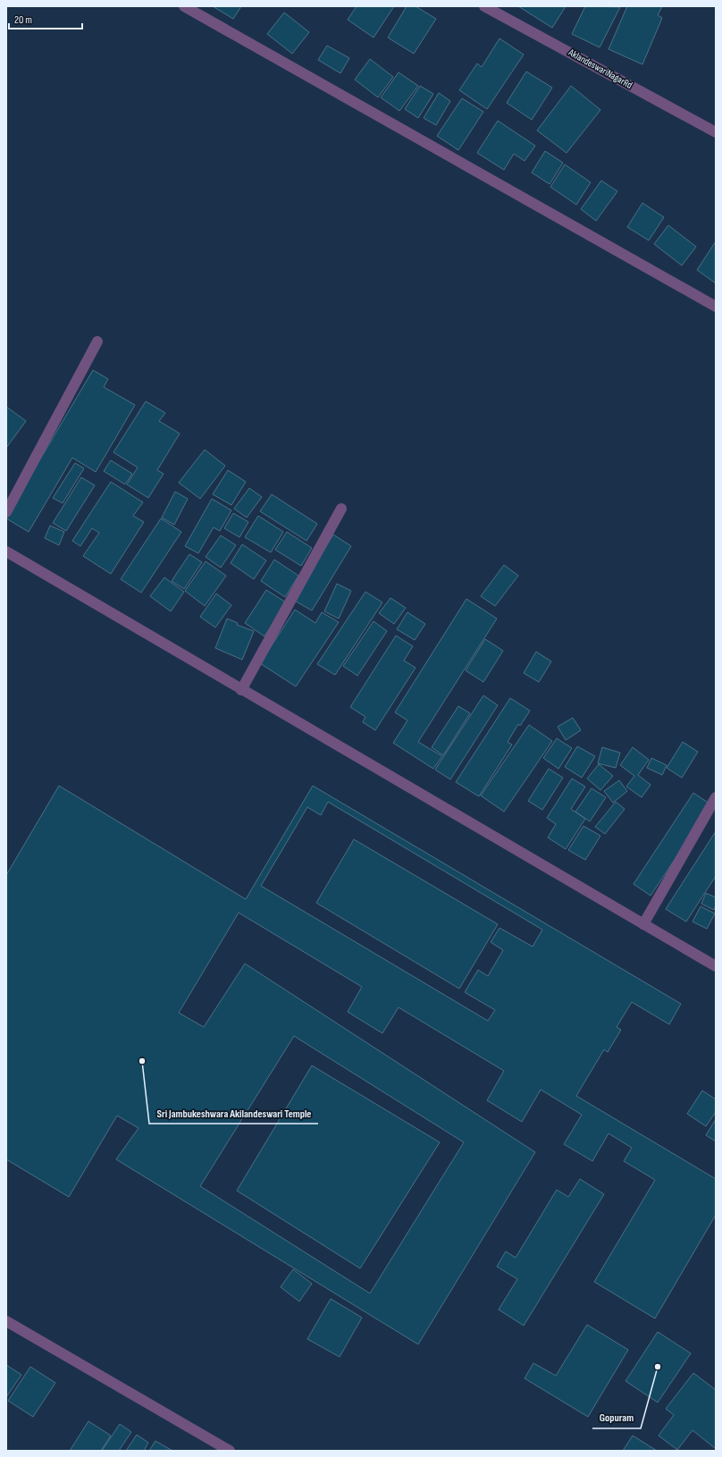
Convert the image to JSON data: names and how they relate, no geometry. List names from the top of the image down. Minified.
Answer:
{"streets":{"street":["AklandeswariNagarRd"]},"places":["Sri Jambukeshwara Akilandeswari Temple","Gopuram"],"scale_bar":"20 m"}
